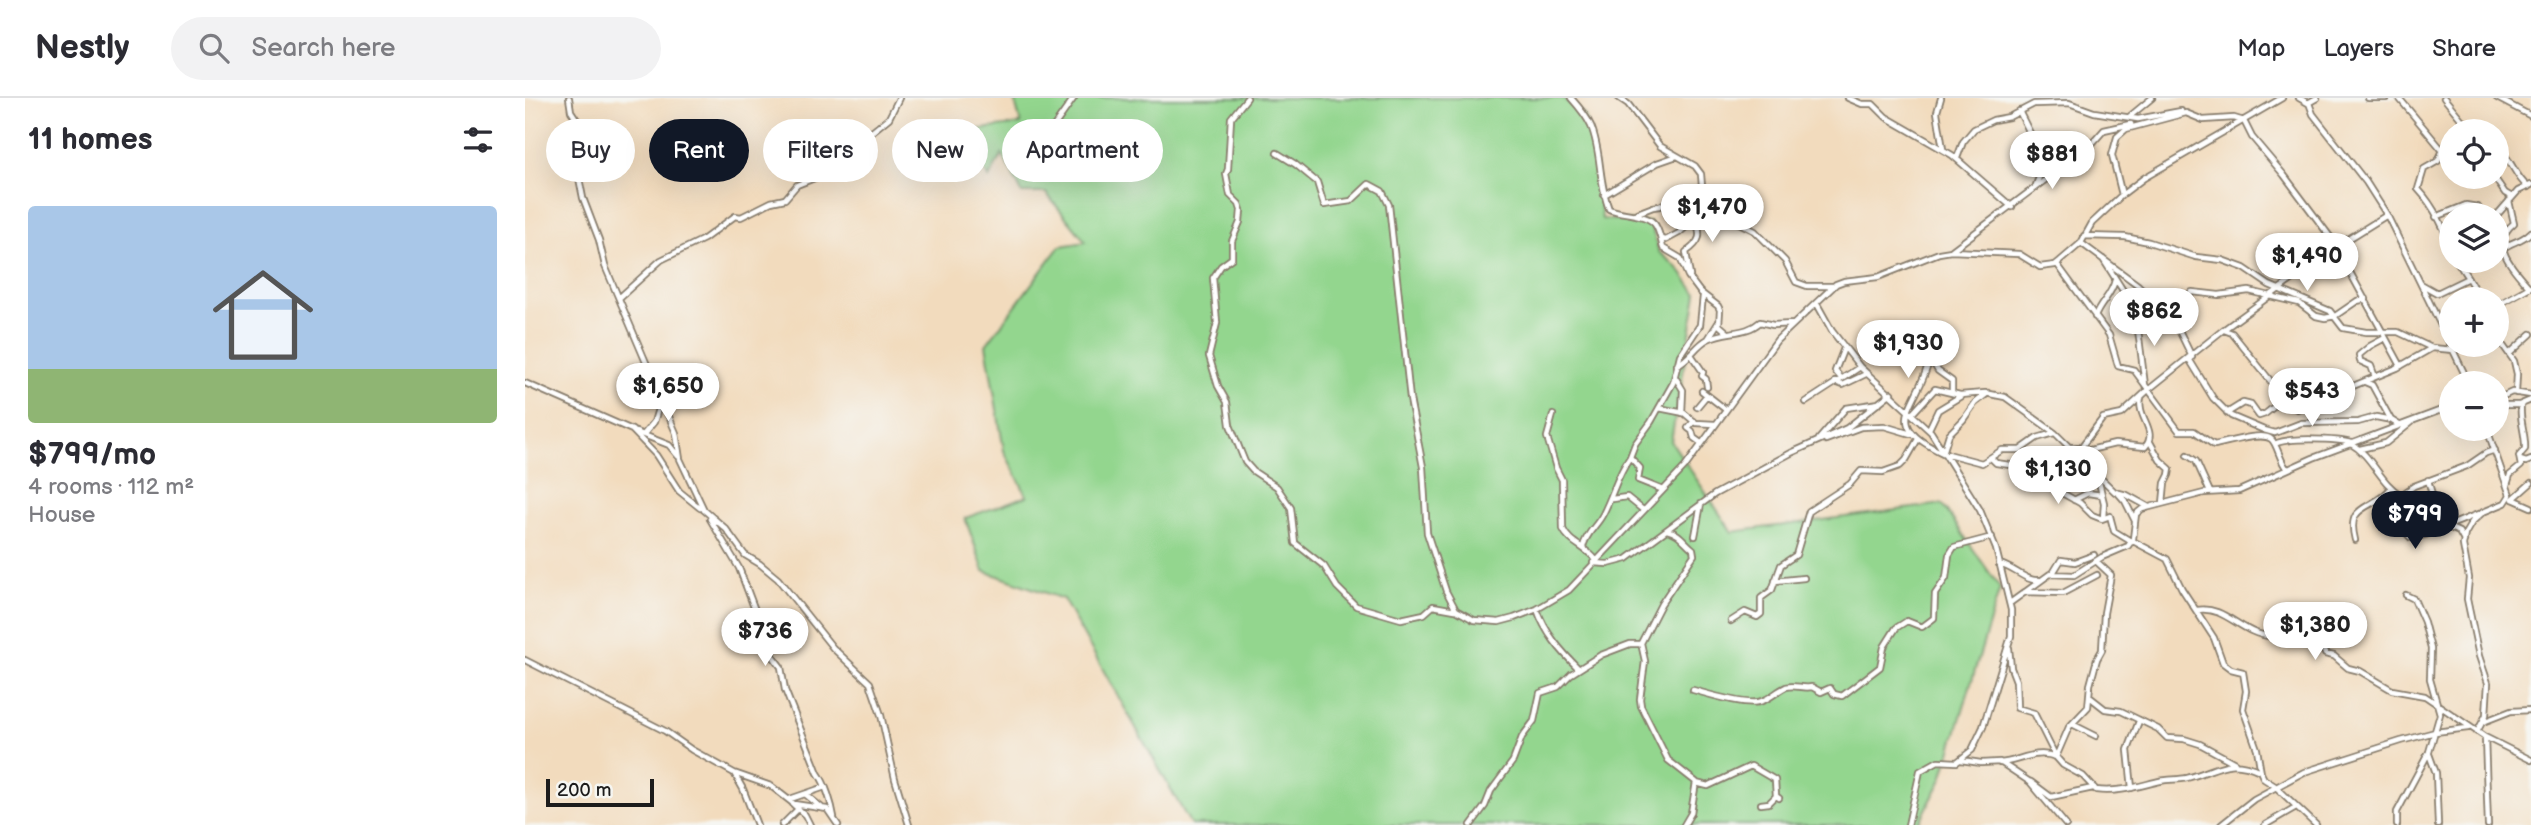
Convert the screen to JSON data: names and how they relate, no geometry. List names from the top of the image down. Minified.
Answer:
{"scale_bar":"200 m","page":{"header":"Nestly","search":"Search here","nav":["Map","Layers","Share"],"heading":"11 homes","map_buttons":["+","−"],"chip":["Buy","Rent","Filters","New","Apartment"],"price":["$881","$1,470","$1,490","$862","$1,930","$1,650","$543","$1,130","$799","$1,380","$736"],"list":[{"name":"$799/mo","note":"4 rooms · 112 m² · House"}],"scale":"200 m"}}
